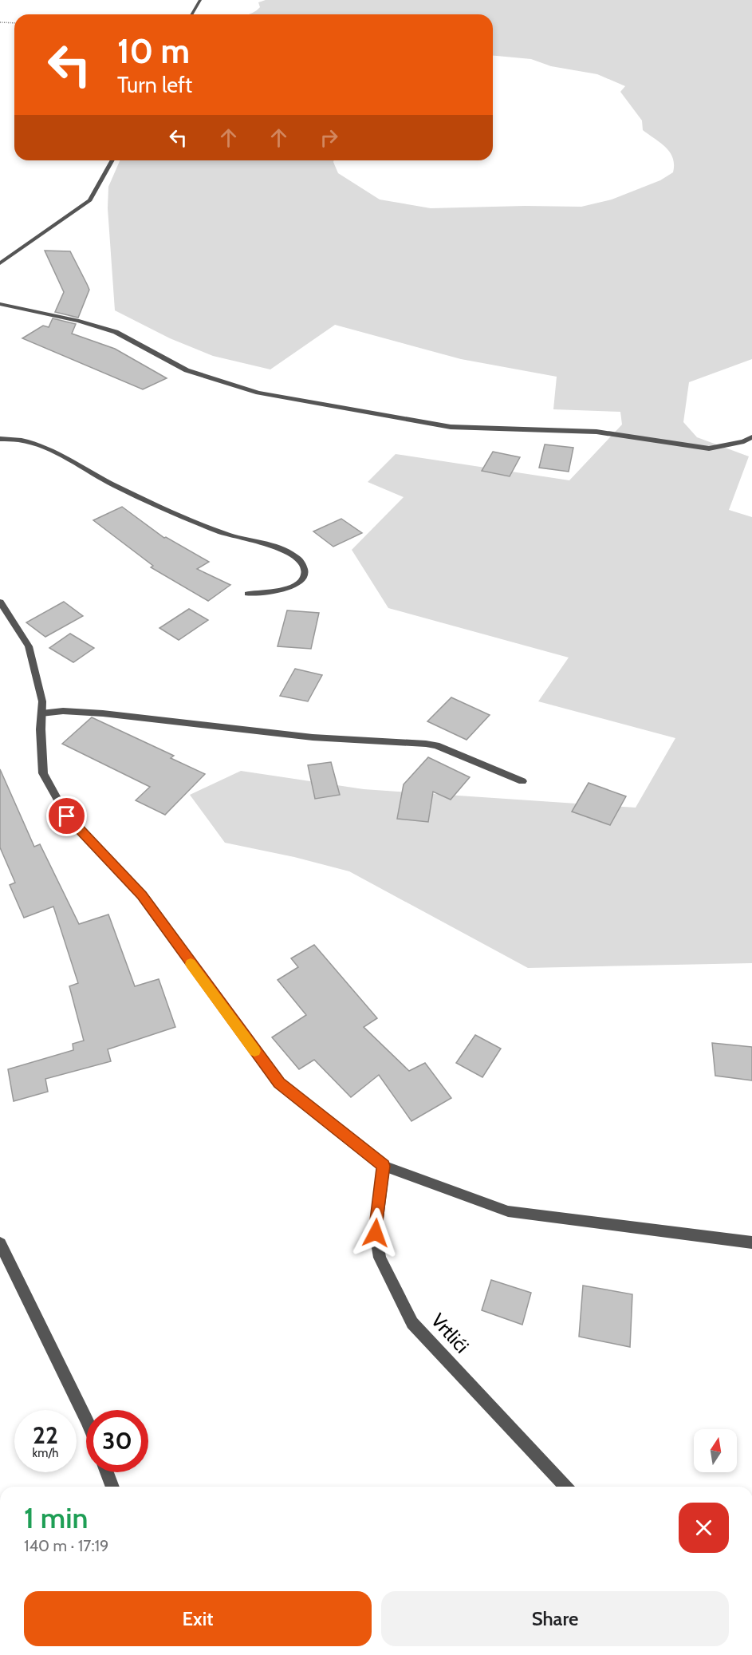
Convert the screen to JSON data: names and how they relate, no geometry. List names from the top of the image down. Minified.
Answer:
{"streets":{"street":["Vrtlići"]},"north":"top","page":{"turn":["10 m","Turn left"],"speed":"22 km/h","limit":"30","heading":["1 min","140 m · 17:19"],"buttons":["Exit","Share"]}}
